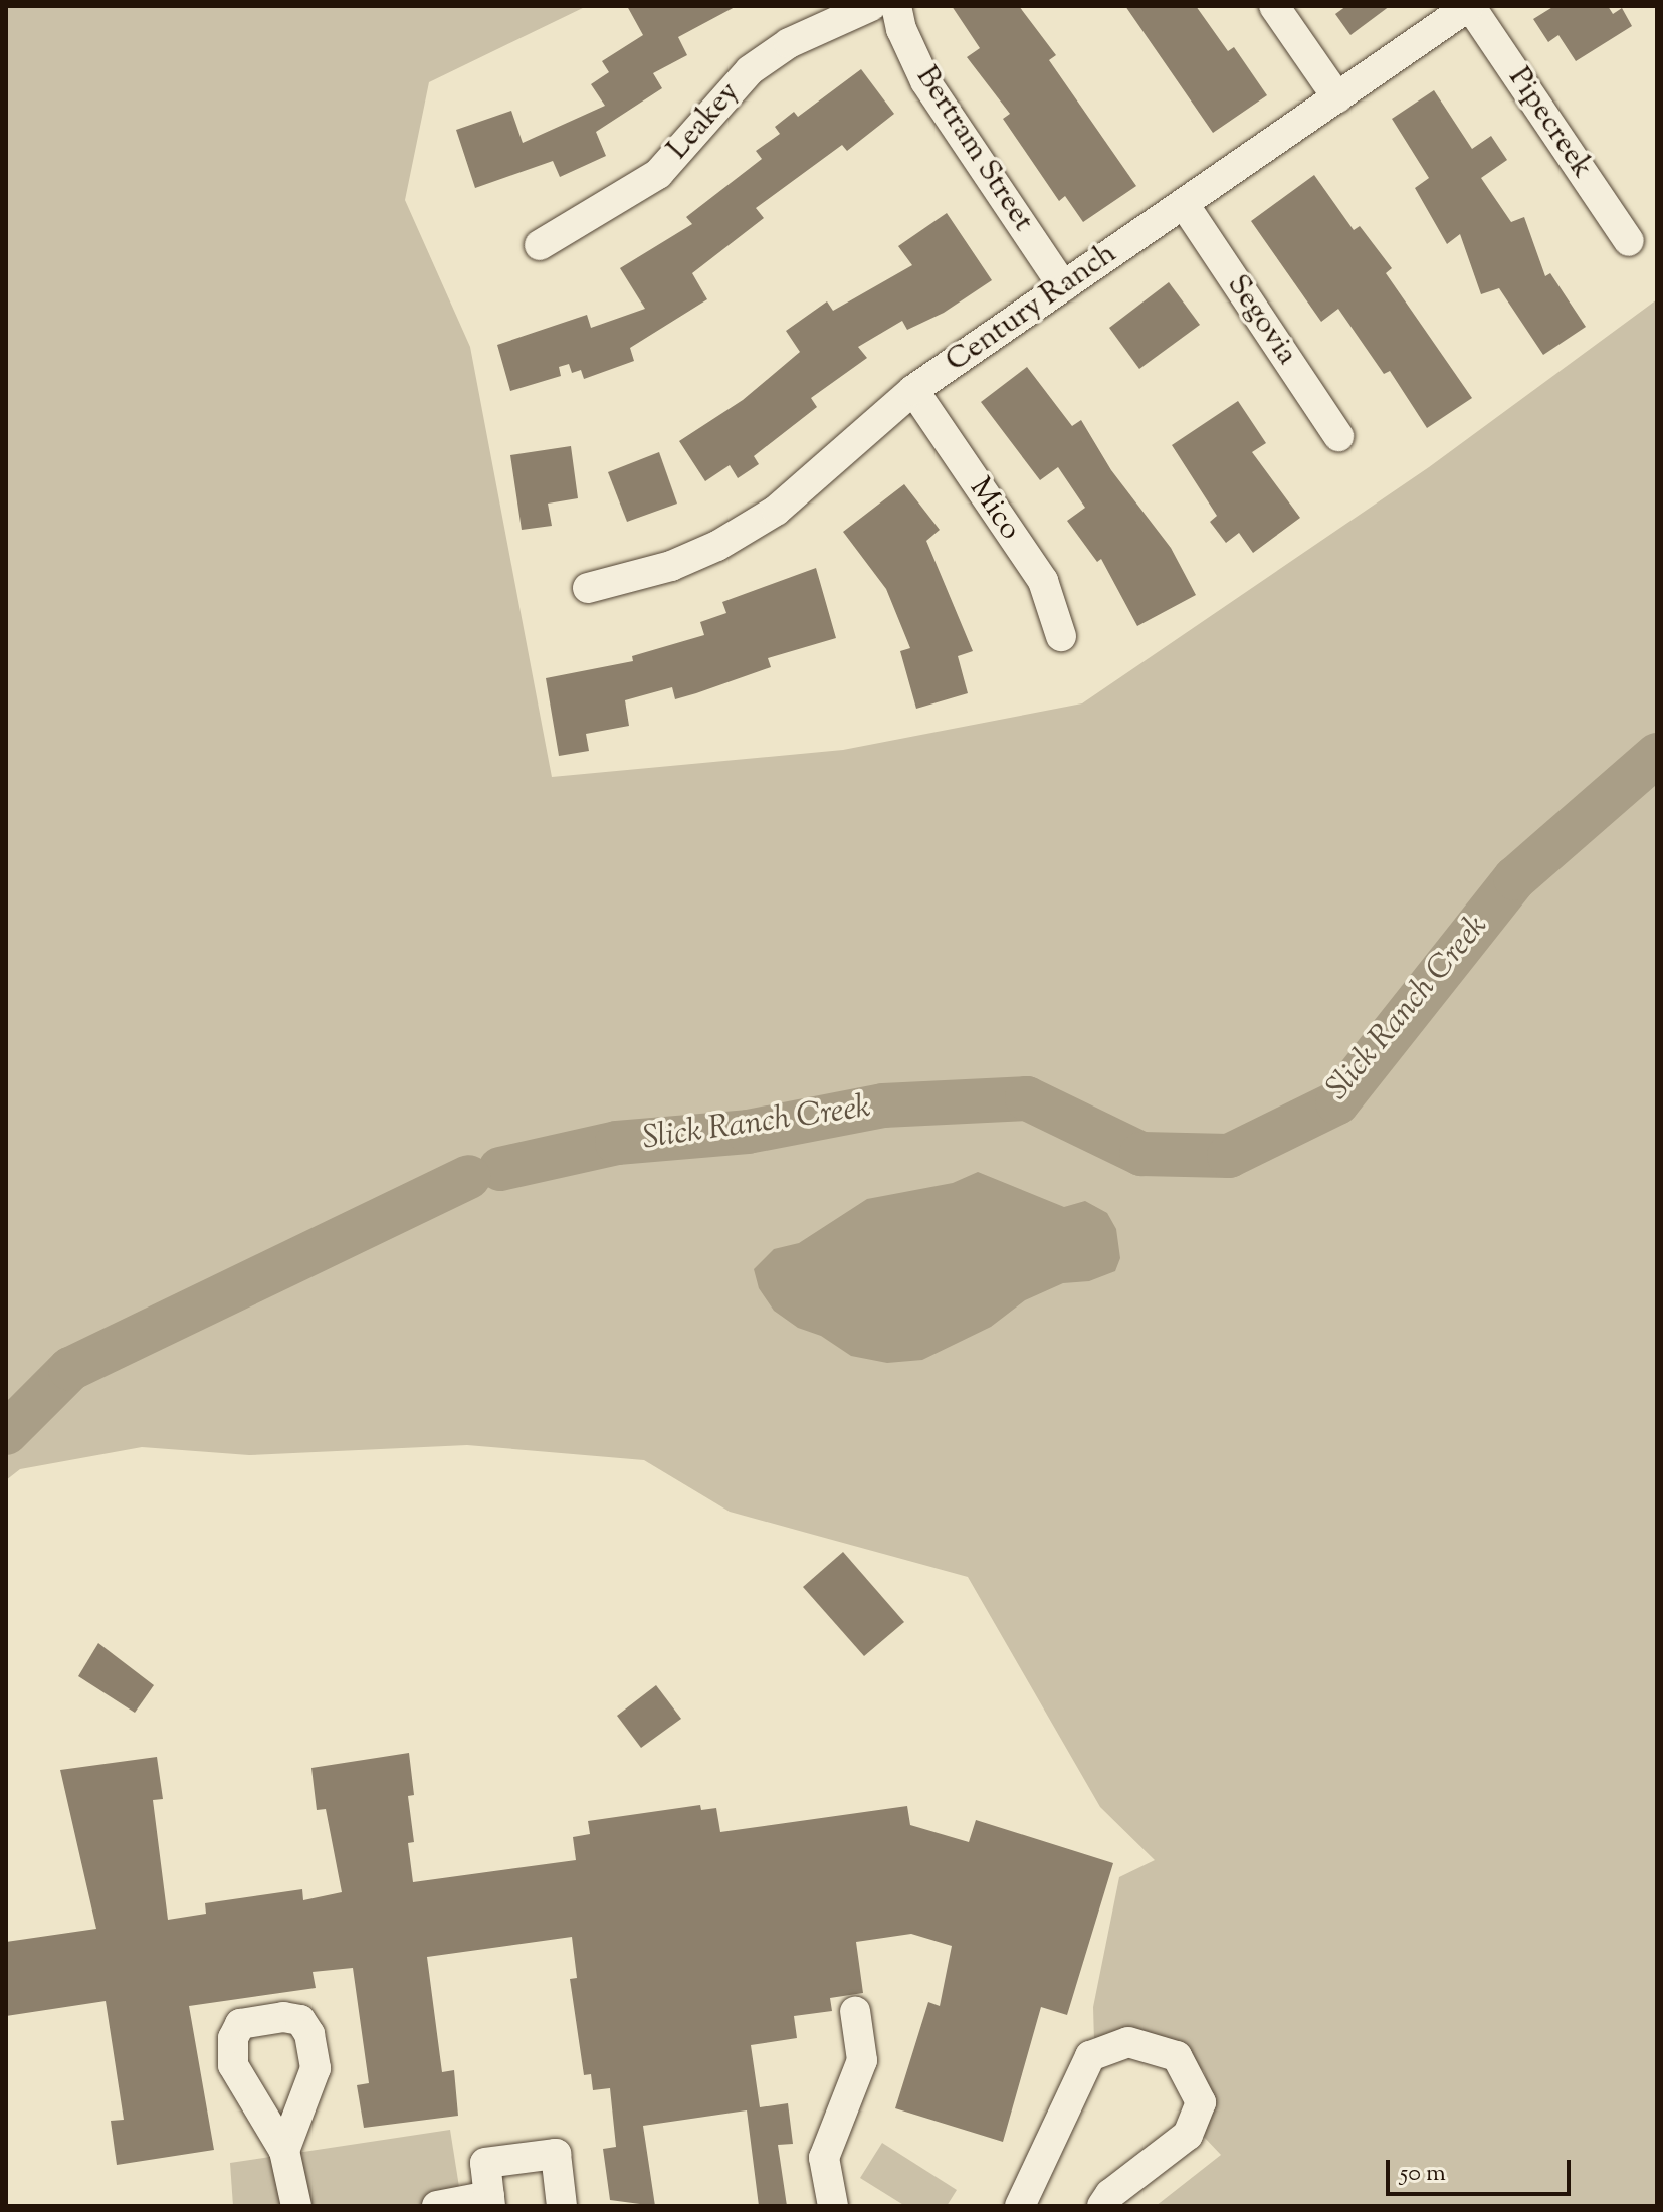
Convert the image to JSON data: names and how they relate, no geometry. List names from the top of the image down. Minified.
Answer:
{"streets":{"street":["Leakey","Pipecreek","Bertram Street","Century Ranch","Segovia","Mico"]},"crossings":[["Pipecreek","Century Ranch"],["Bertram Street","Century Ranch"],["Century Ranch","Segovia"],["Century Ranch","Mico"]],"water":["Slick Ranch Creek"],"scale_bar":"50 m"}
